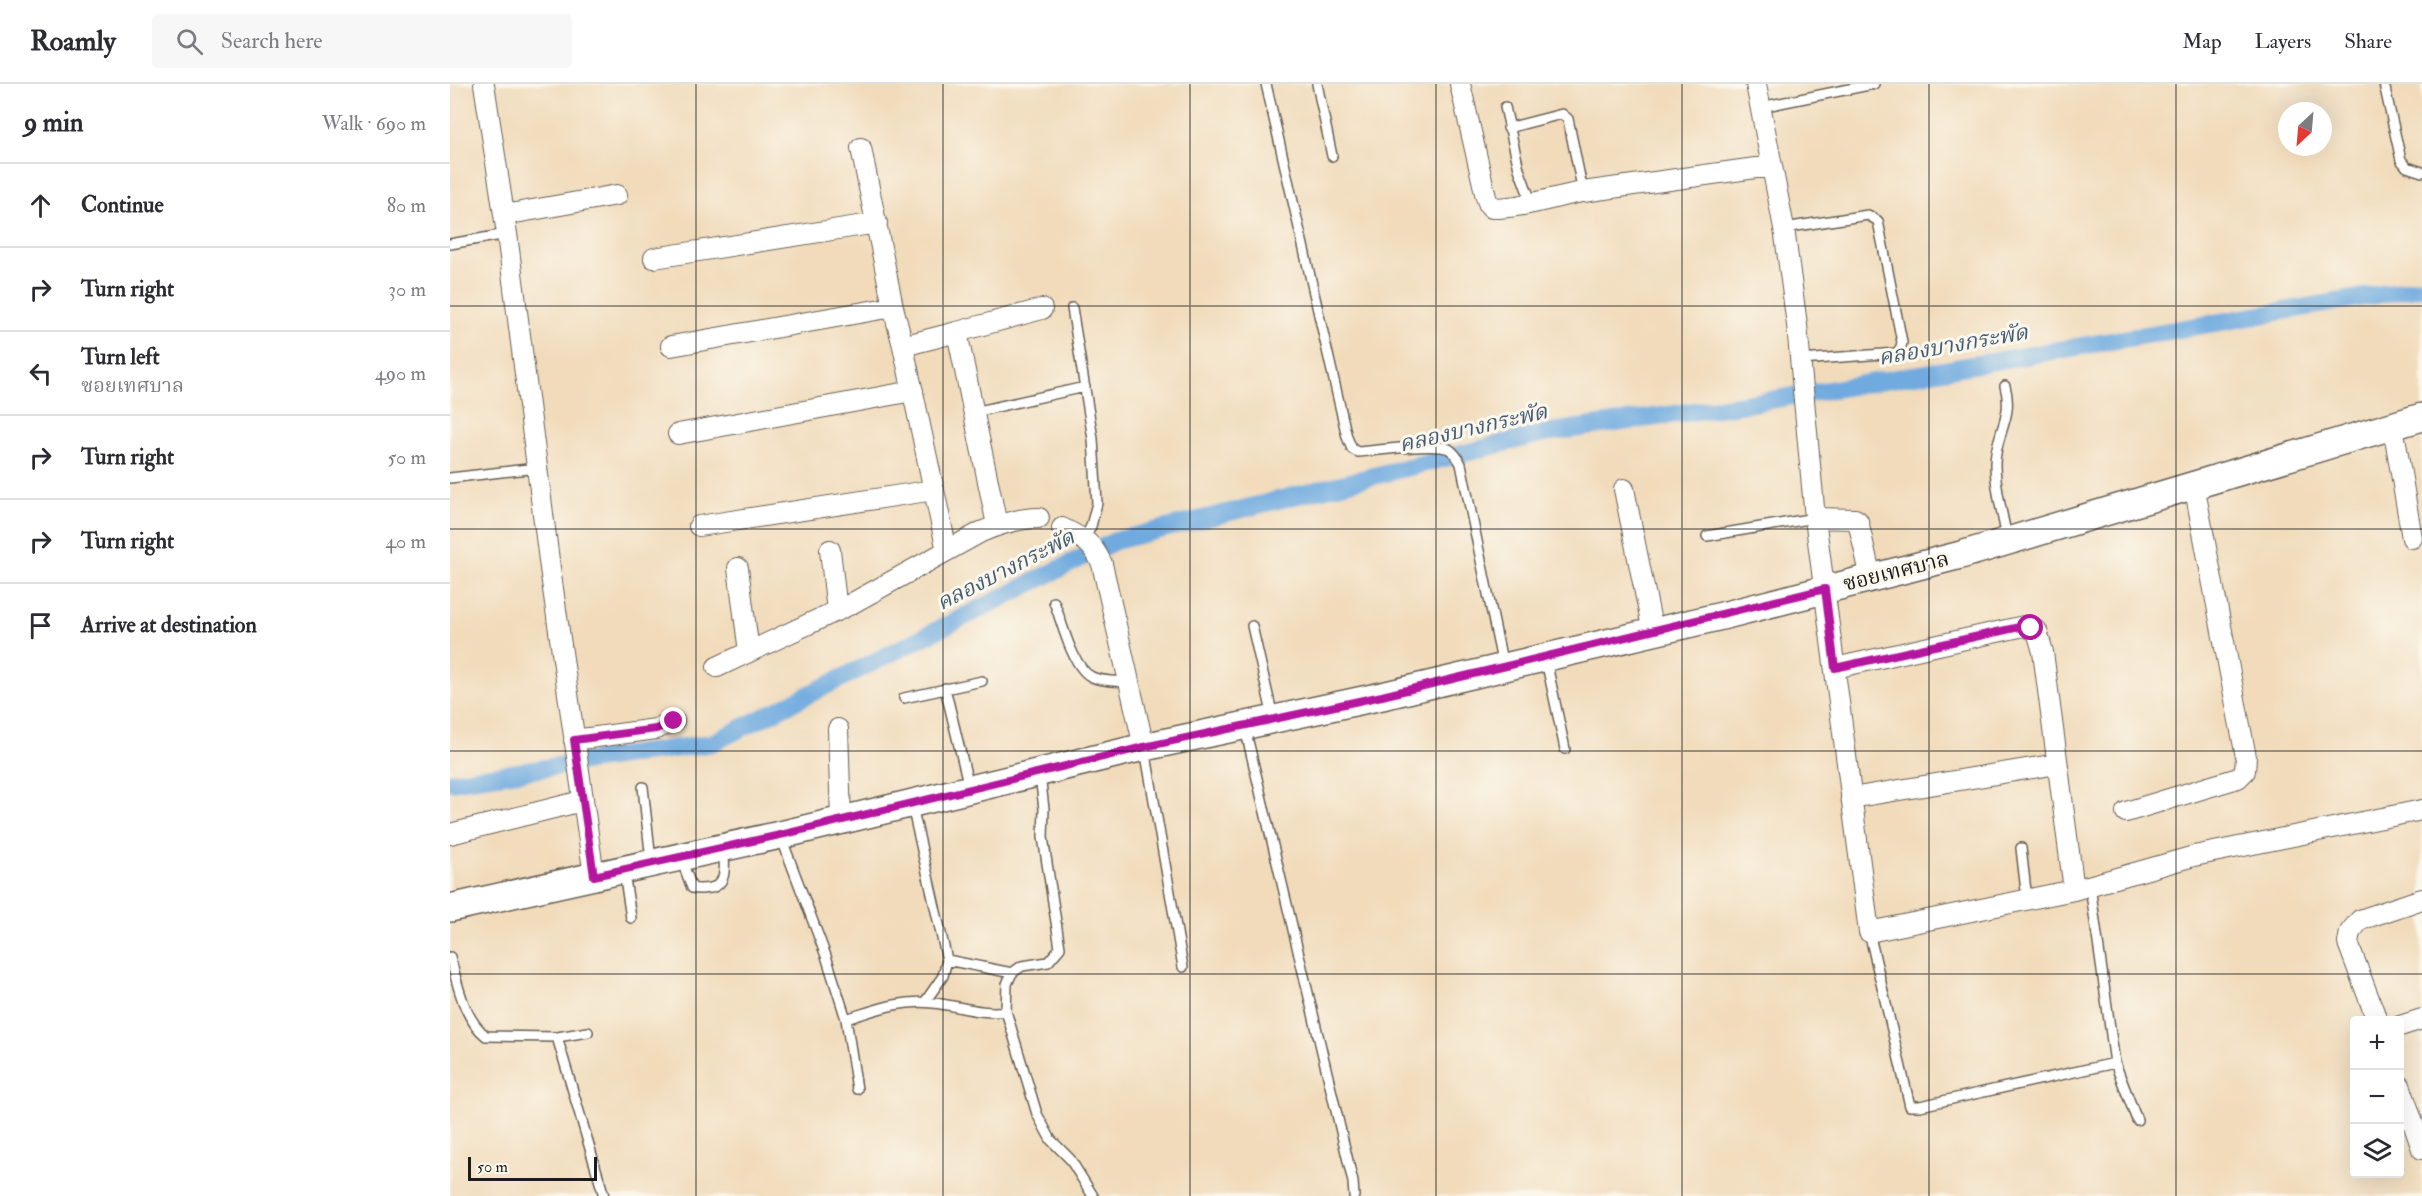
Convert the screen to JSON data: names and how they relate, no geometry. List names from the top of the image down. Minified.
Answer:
{"streets":{"street":["ซอยเทศบาล"]},"water":["คลองบางกระพัด"],"scale_bar":"50 m","north":"bottom left","page":{"header":"Roamly","search":"Search here","nav":["Map","Layers","Share"],"heading":["9 min","Walk · 690 m"],"list":[["Continue","80 m"],["Turn right","30 m"],["Turn left","ซอยเทศบาล","490 m"],["Turn right","50 m"],["Turn right","40 m"],"Arrive at destination"],"map_buttons":["+","−"],"scale":"50 m"}}
